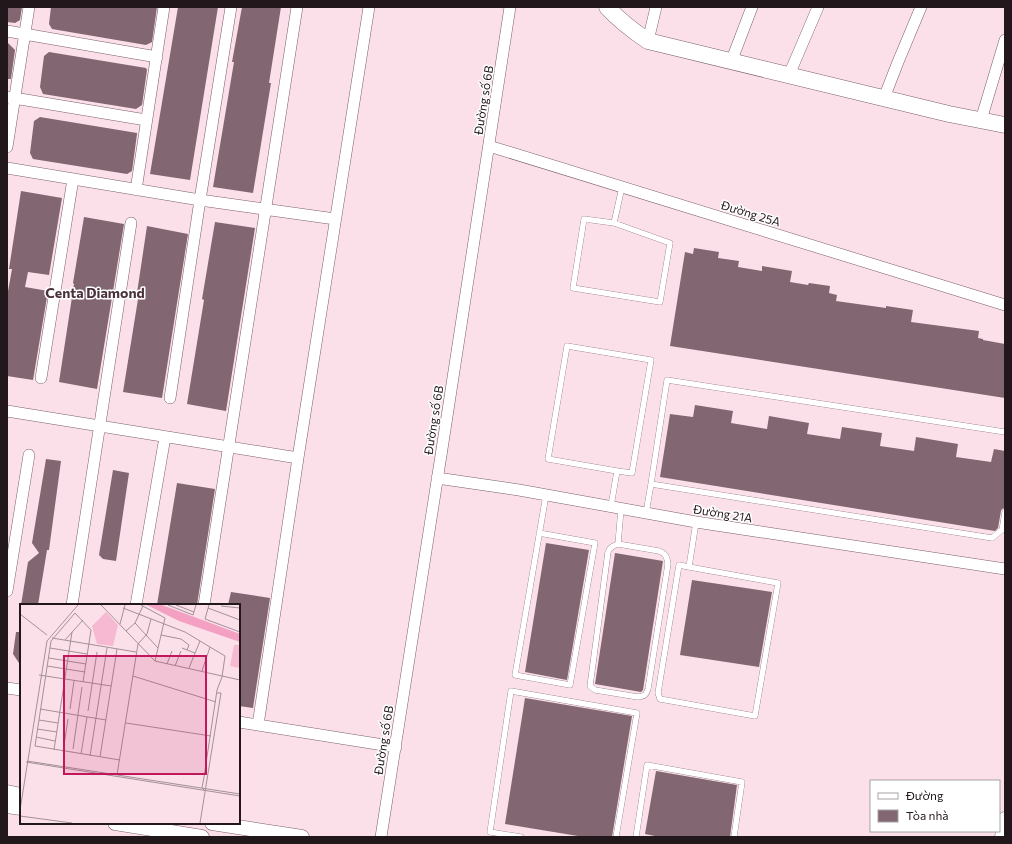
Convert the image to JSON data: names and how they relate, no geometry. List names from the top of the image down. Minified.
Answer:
{"streets":{"street":["Đường số 6B","Đường 25A","Đường 21A"]},"crossings":[["Đường số 6B","Đường 25A"],["Đường số 6B","Đường 21A"]],"districts":["Centa Diamond"],"legend":["Đường","Tòa nhà"]}
